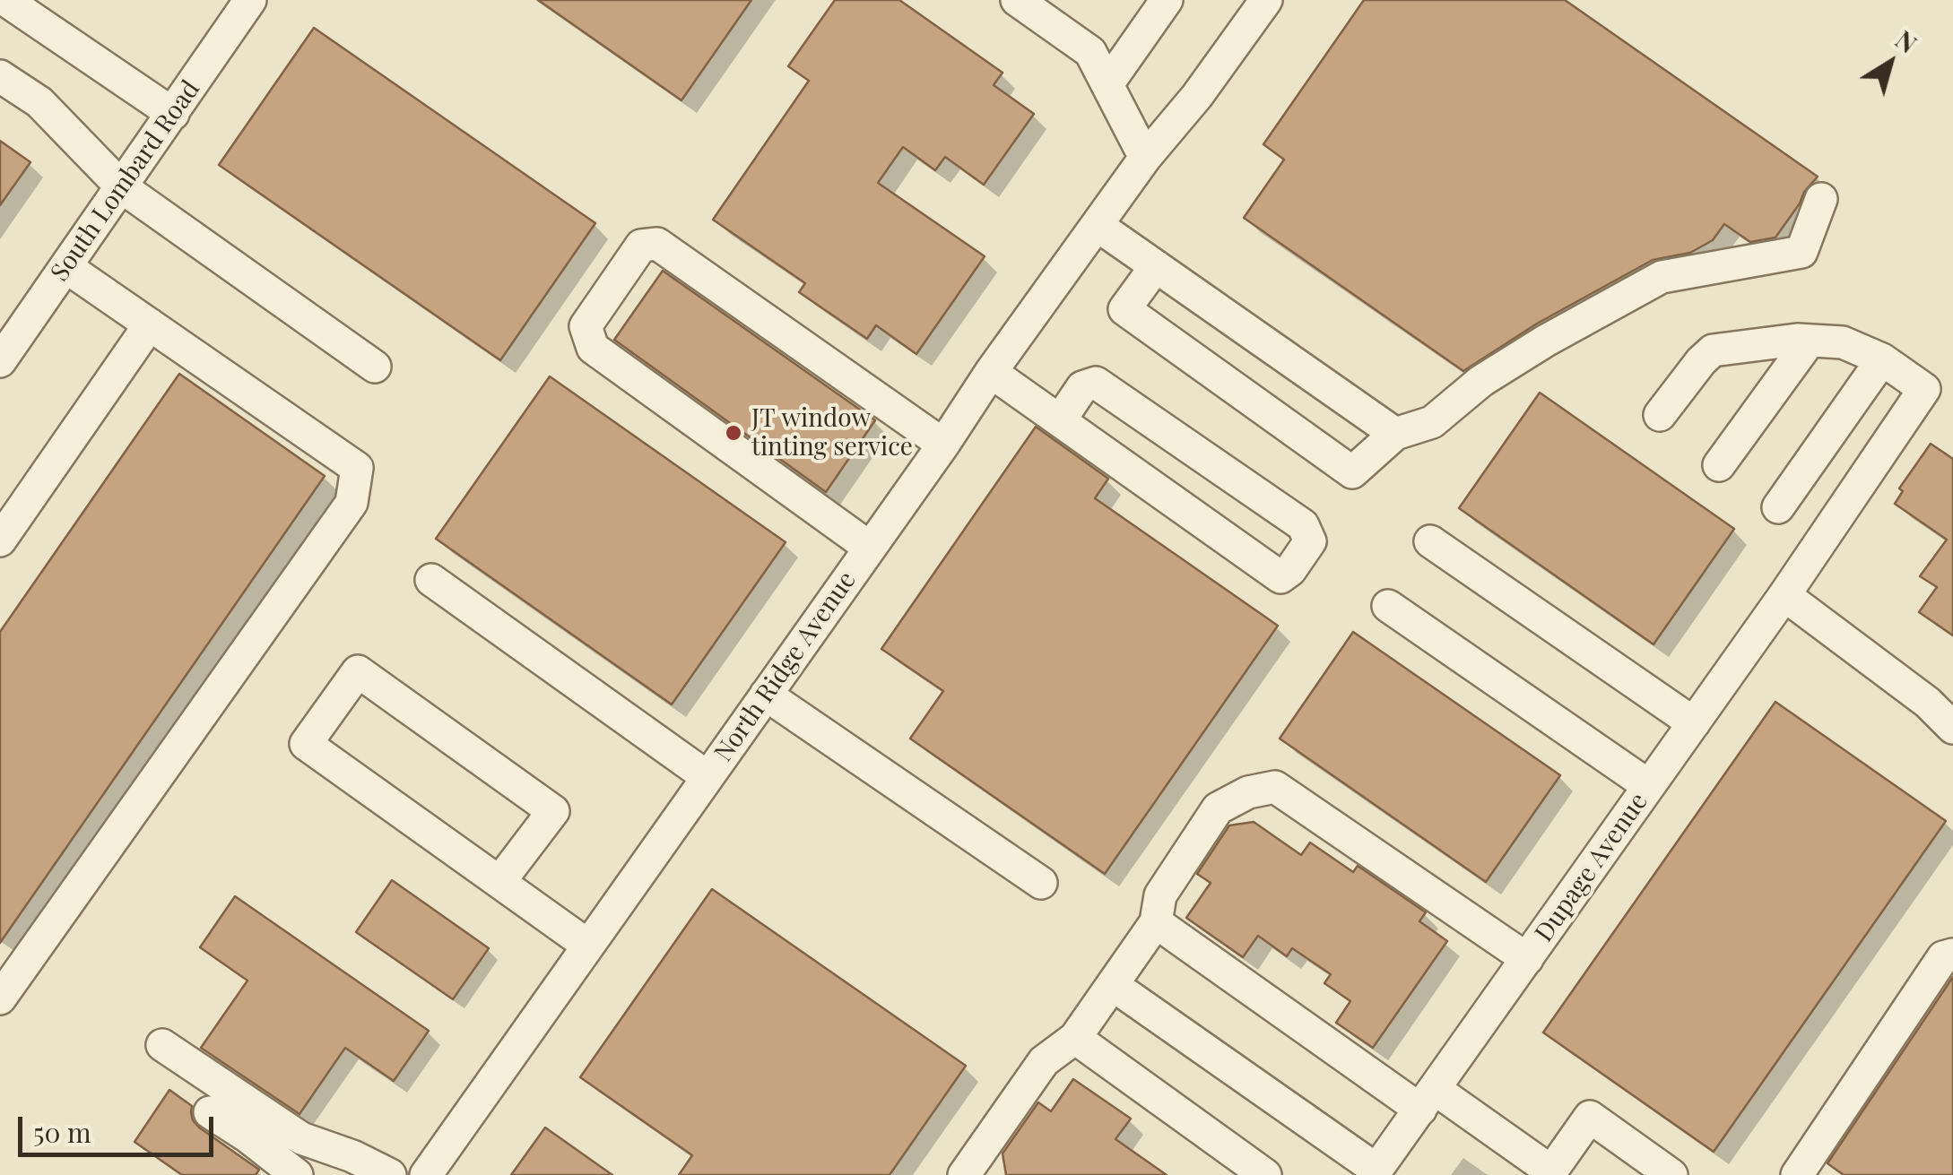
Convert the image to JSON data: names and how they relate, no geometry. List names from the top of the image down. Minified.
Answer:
{"streets":{"street":["South Lombard Road","North Ridge Avenue","Dupage Avenue"]},"places":["JT window tinting service"],"scale_bar":"50 m","north":"top right"}
